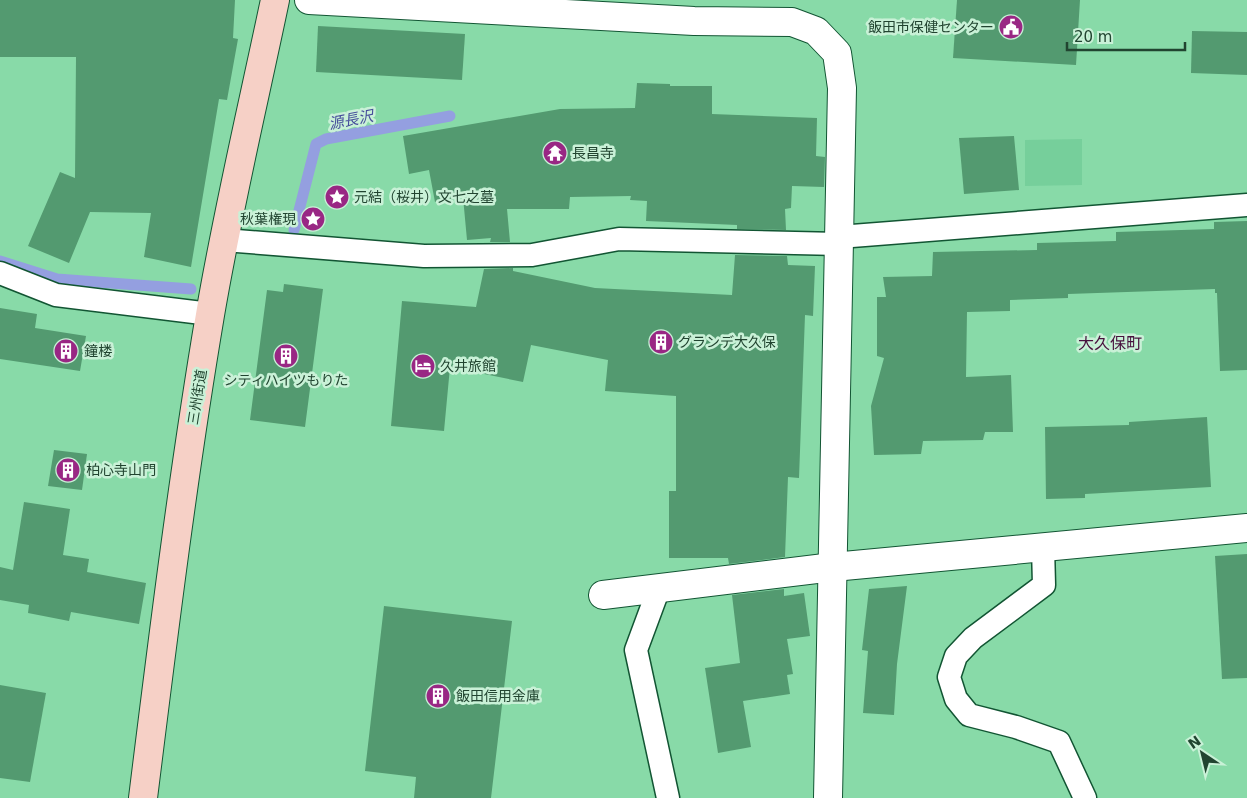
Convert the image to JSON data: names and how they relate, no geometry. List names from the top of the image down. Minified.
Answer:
{"streets":{"street":["三州街道"]},"districts":["大久保町"],"water":["源長沢"],"places":{"public building":["飯田市保健センター"],"temple":["長昌寺"],"place":["元結（桜井）文七之墓","秋葉権現"],"building":["グランデ大久保","鐘楼","シティハイツもりた","柏心寺山門","飯田信用金庫"],"hotel":["久井旅館"]},"scale_bar":"20 m","north":"top left"}
